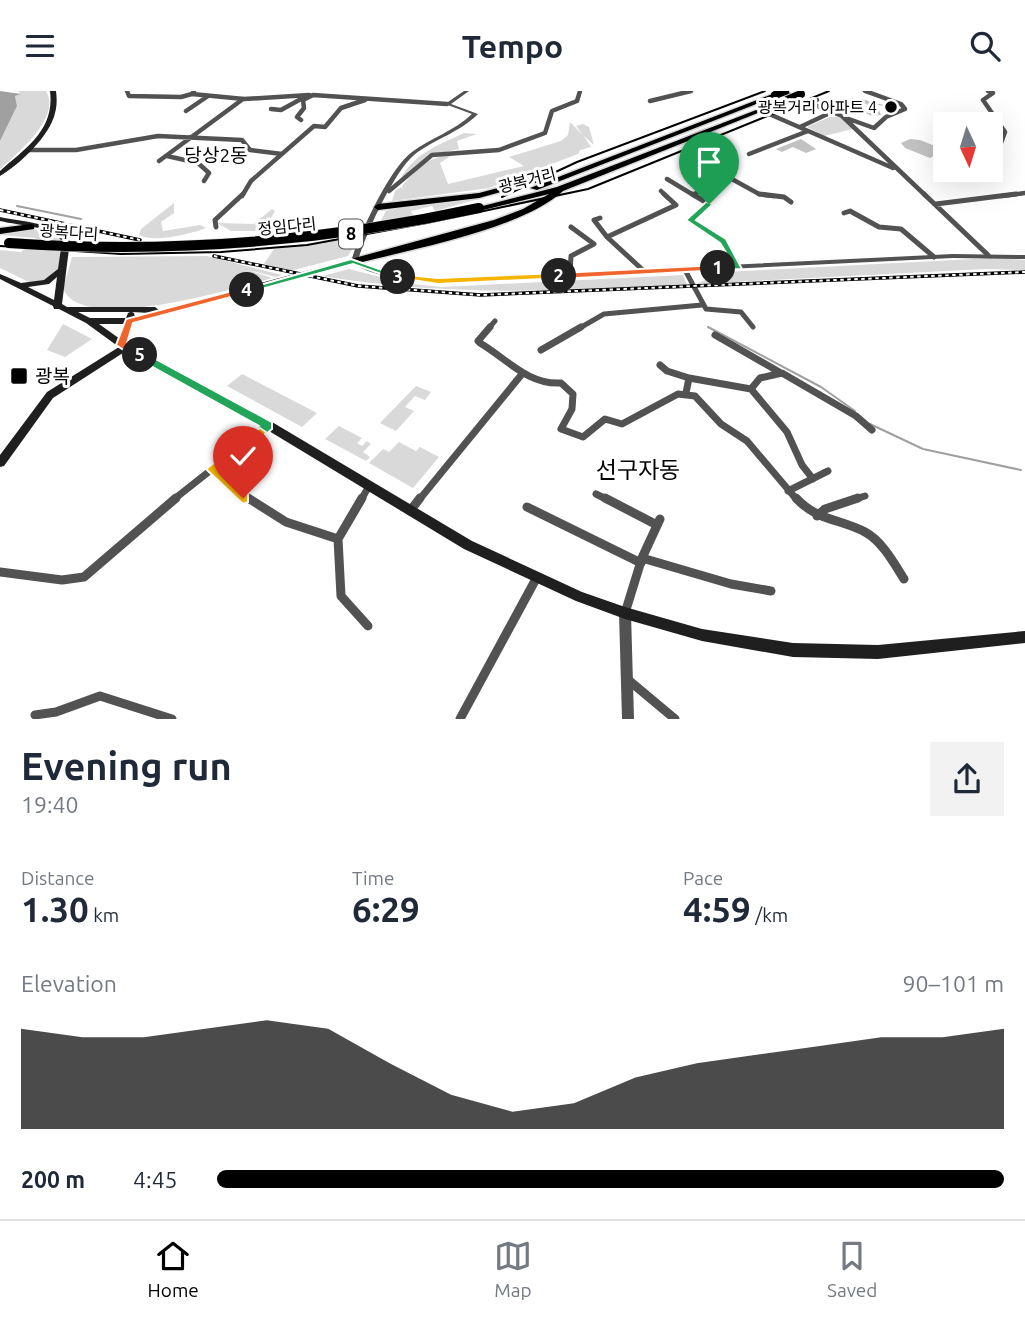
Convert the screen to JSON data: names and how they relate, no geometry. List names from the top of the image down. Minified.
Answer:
{"streets":{"highway":["광복거리","정임다리","광복다리","8"]},"crossings":[["광복거리","정임다리"],["정임다리","광복다리"]],"districts":["당상2동","선구자동"],"places":{"other":["광복거리 아파트 4"],"transit":["광복"]},"north":"bottom","page":{"header":"Tempo","pins":["1","2","3","4","5"],"heading":["Evening run","19:40"],"stats":[["Distance","1.30 km"],["Time","6:29"],["Pace","4:59 /km"]],"chart":["Elevation","90–101 m"],"list":[{"name":"200 m","note":"4:45"}],"tabs":["Home","Map","Saved"]}}
